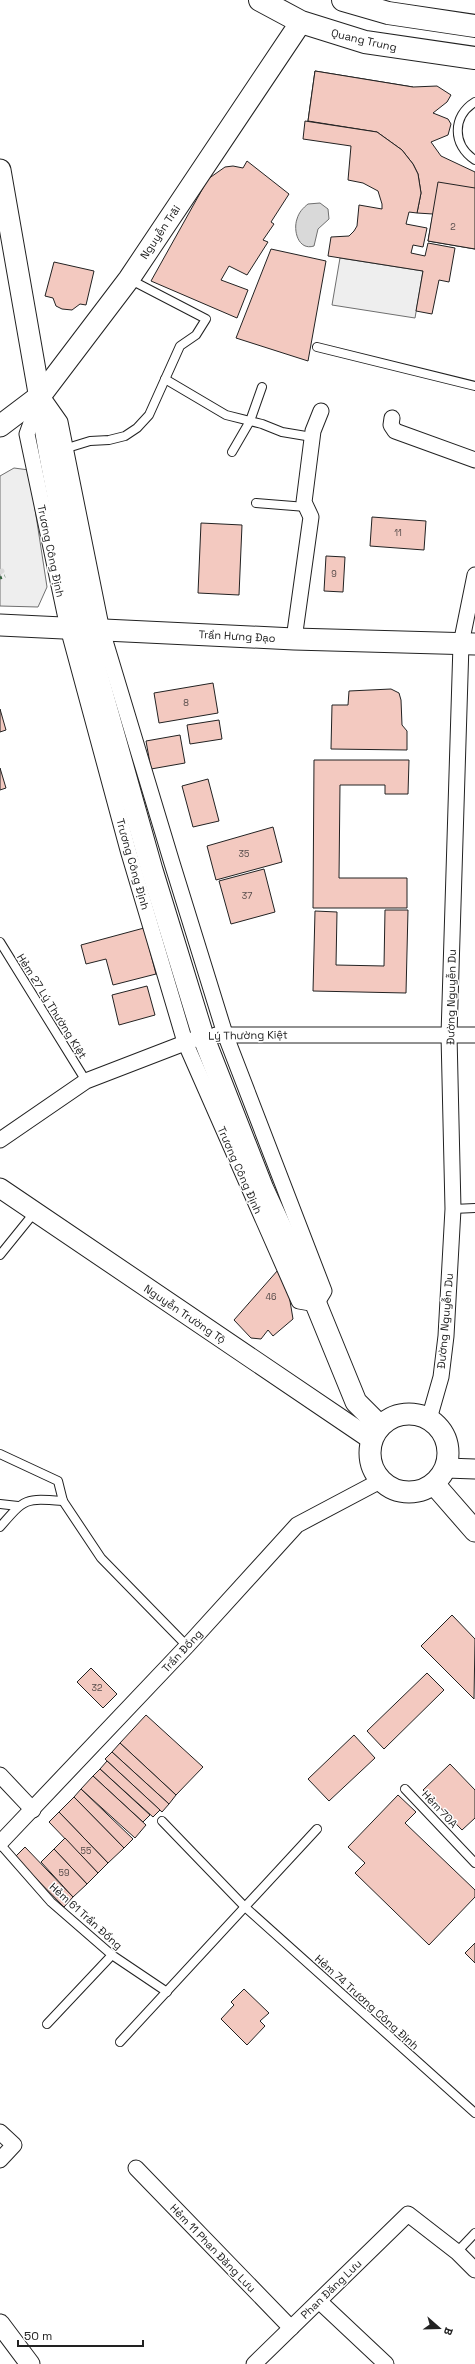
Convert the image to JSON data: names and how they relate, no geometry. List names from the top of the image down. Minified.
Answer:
{"streets":{"main road":["Quang Trung","Nguyễn Trãi","Trương Công Định","Trần Hưng Đạo"],"street":["Đường Nguyễn Du","Lý Thường Kiệt","Nguyễn Trường Tộ","Trần Đồng","Hẻm 11 Phan Đăng Lưu","Phan Đăng Lưu"],"lane":["Hẻm 27 Lý Thường Kiệt","Hẻm 70A","Hẻm 61 Trần Đồng","Hẻm 74 Trương Công Định"]},"crossings":[["Quang Trung","Nguyễn Trãi"],["Nguyễn Trãi","Trương Công Định"],["Trương Công Định","Trần Hưng Đạo"],["Trương Công Định","Đường Nguyễn Du"],["Trương Công Định","Lý Thường Kiệt"],["Trương Công Định","Nguyễn Trường Tộ"],["Trương Công Định","Trần Đồng"],["Trần Hưng Đạo","Đường Nguyễn Du"],["Đường Nguyễn Du","Lý Thường Kiệt"],["Đường Nguyễn Du","Nguyễn Trường Tộ"],["Đường Nguyễn Du","Trần Đồng"],["Hẻm 27 Lý Thường Kiệt","Lý Thường Kiệt"],["Nguyễn Trường Tộ","Trần Đồng"],["Trần Đồng","Hẻm 61 Trần Đồng"],["Hẻm 11 Phan Đăng Lưu","Phan Đăng Lưu"]],"house_numbers":["2","11","9","8","35","37","46","32","55","59"],"scale_bar":"50 m","north":"right"}
